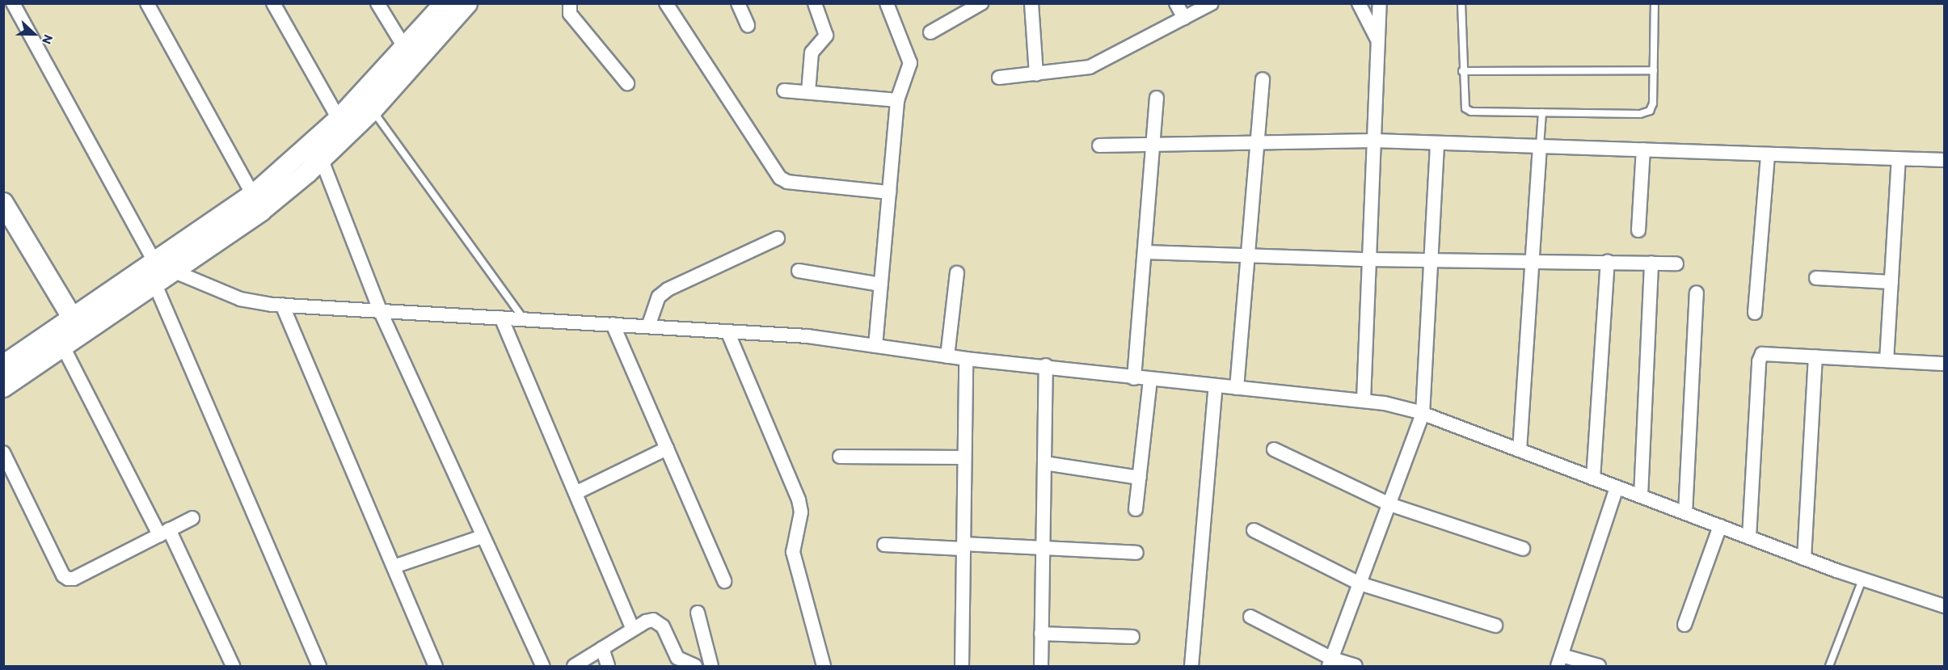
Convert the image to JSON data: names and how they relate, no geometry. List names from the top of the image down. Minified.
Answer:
{"north":"right"}
